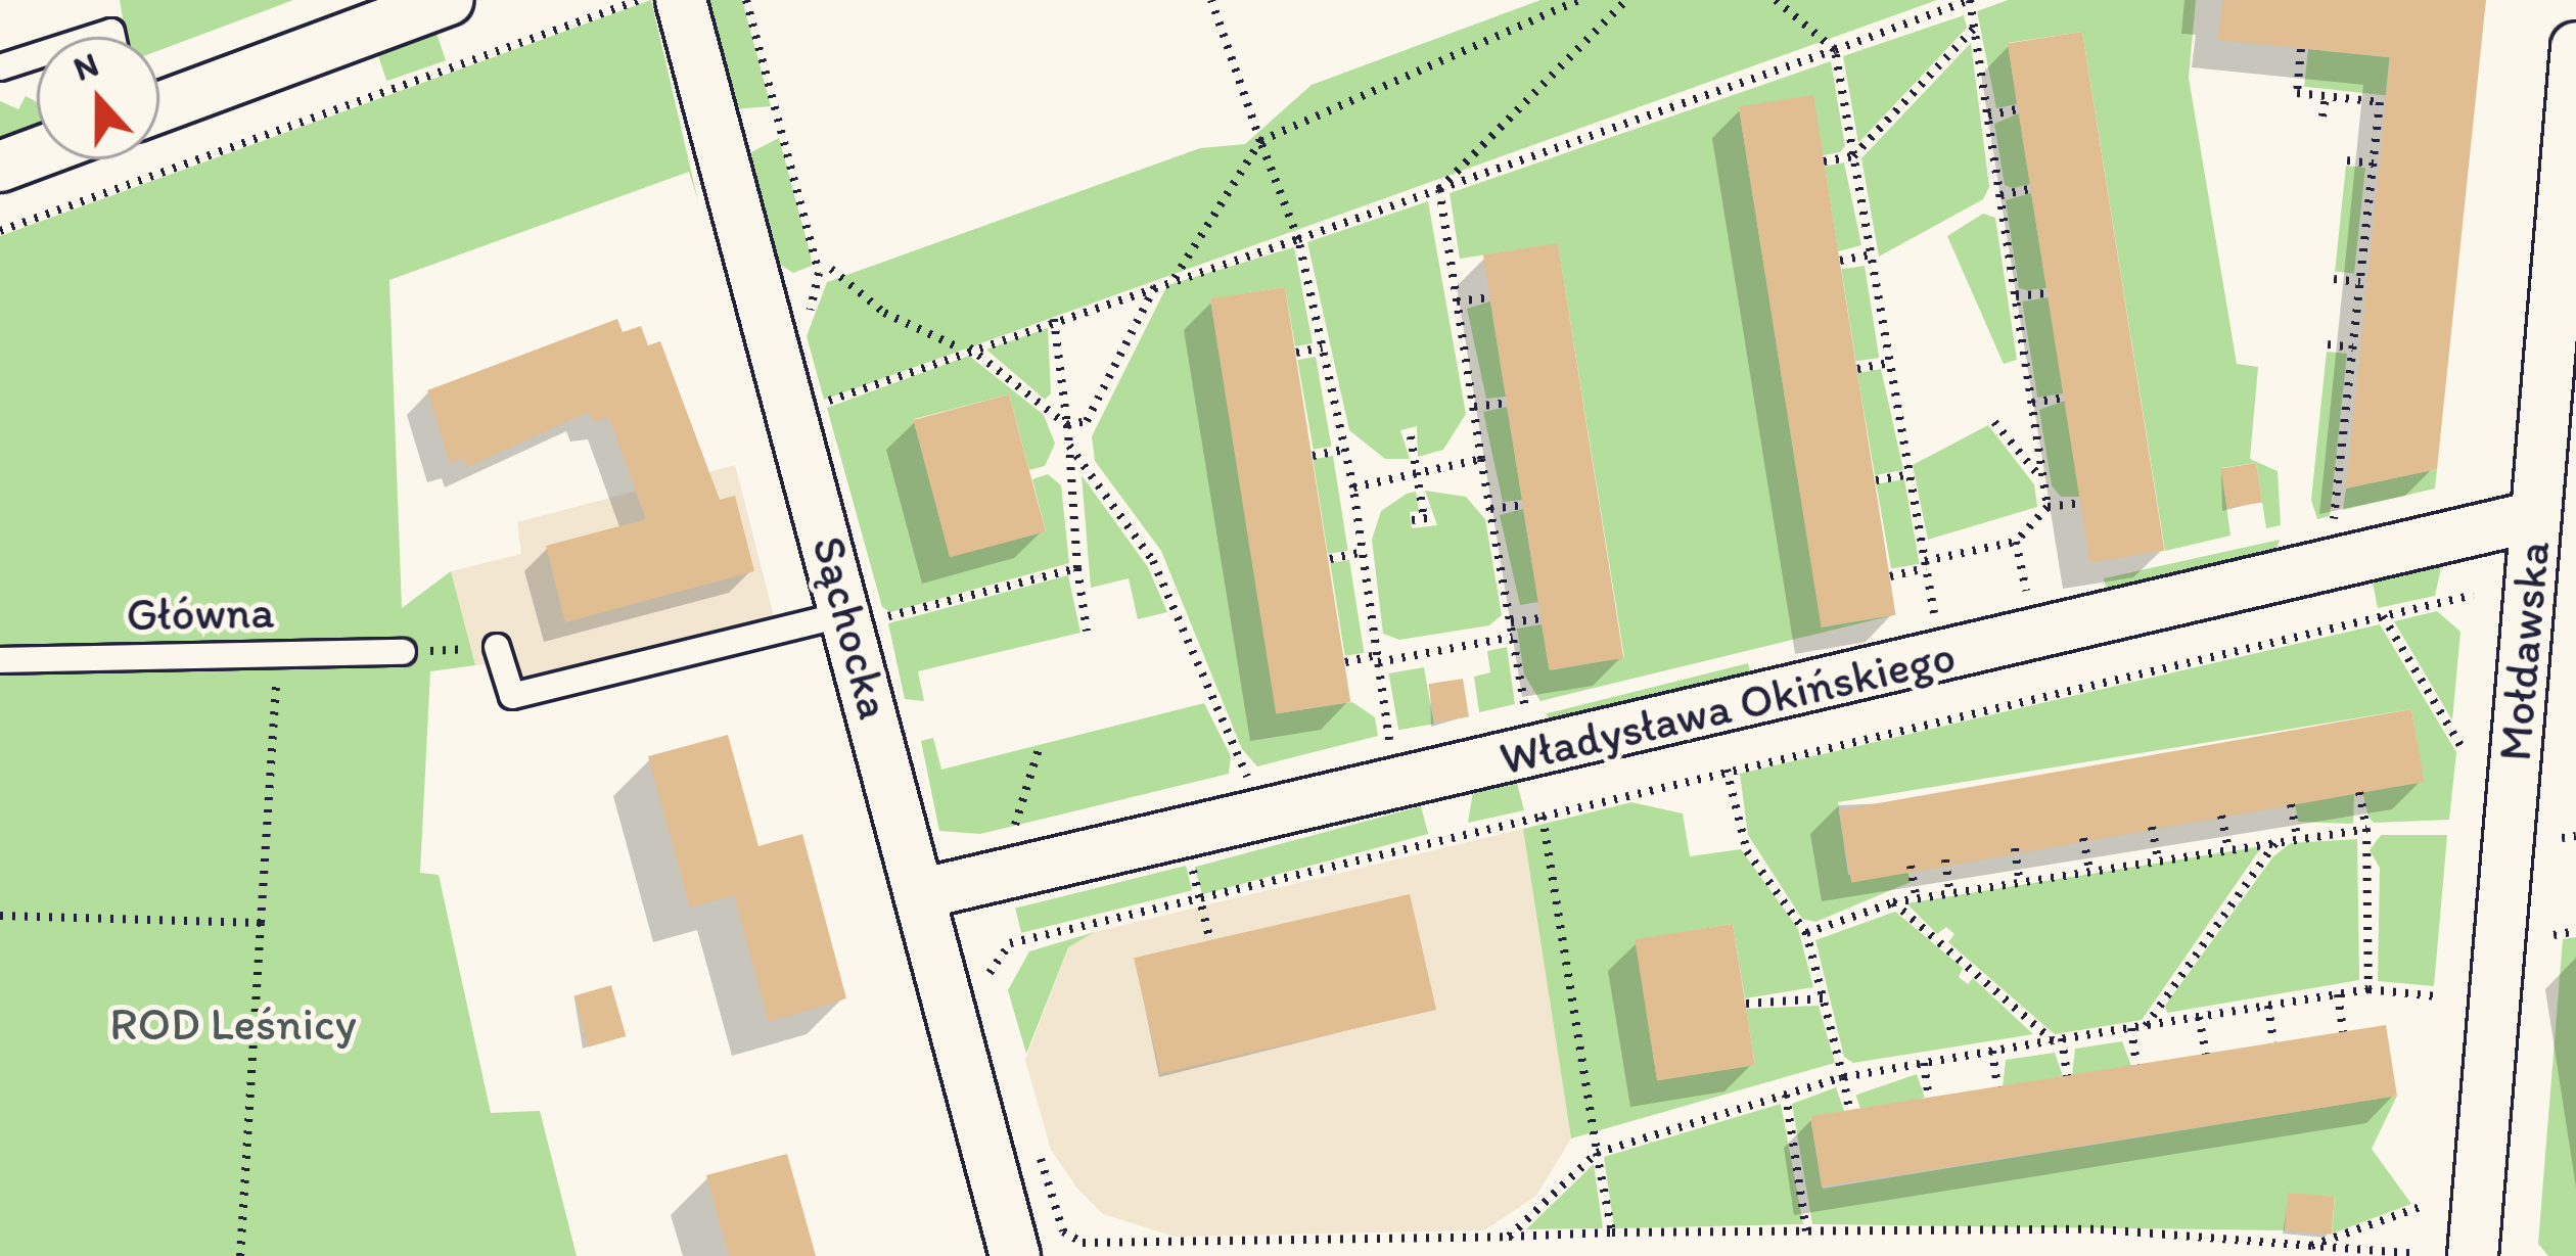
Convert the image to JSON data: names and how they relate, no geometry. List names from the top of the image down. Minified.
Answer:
{"streets":{"street":["Sąchocka","Mołdawska","Władysława Okińskiego"],"lane":["Główna"]},"crossings":[["Sąchocka","Władysława Okińskiego"],["Mołdawska","Władysława Okińskiego"]],"parks":["ROD Leśnicy"],"north":"top"}
